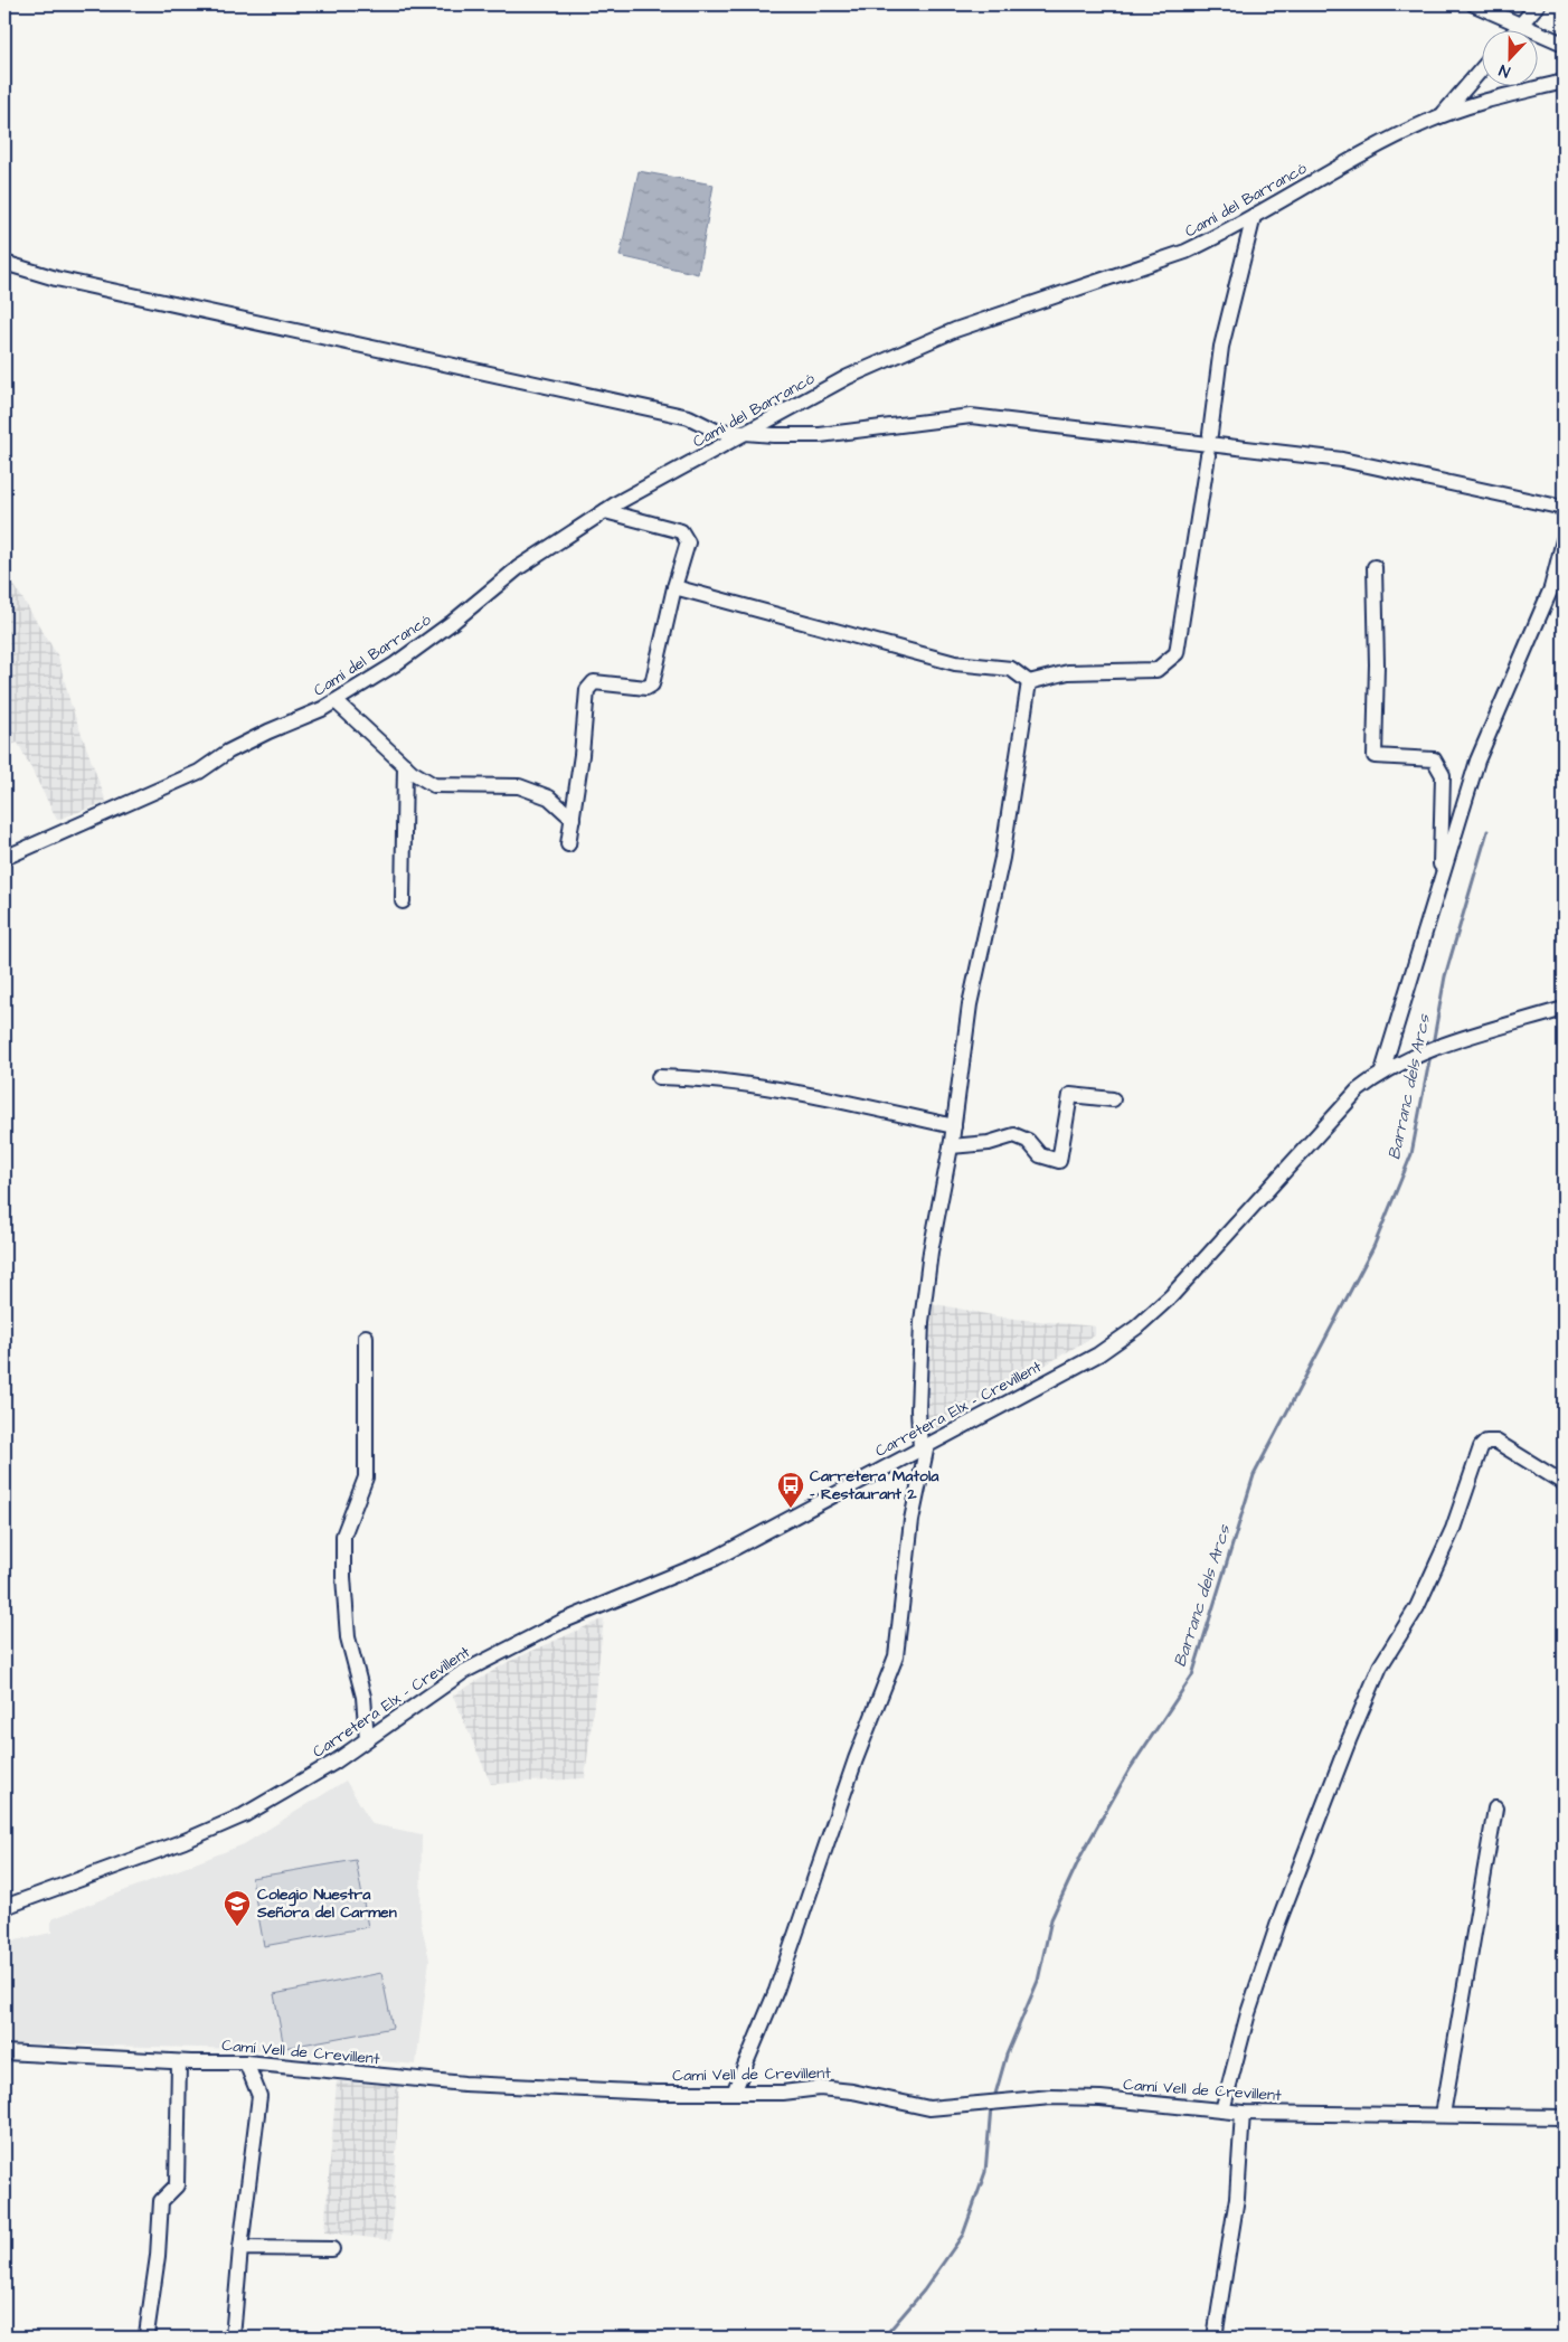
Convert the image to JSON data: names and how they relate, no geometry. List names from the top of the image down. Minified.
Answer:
{"streets":{"street":["Camí del Barrancó","Carretera Elx - Crevillent","Camí Vell de Crevillent"]},"water":["Barranc dels Arcs"],"places":{"bus stop":["Carretera Matola - Restaurant 2"],"school or university":["Colegio Nuestra Señora del Carmen"]},"north":"bottom"}
